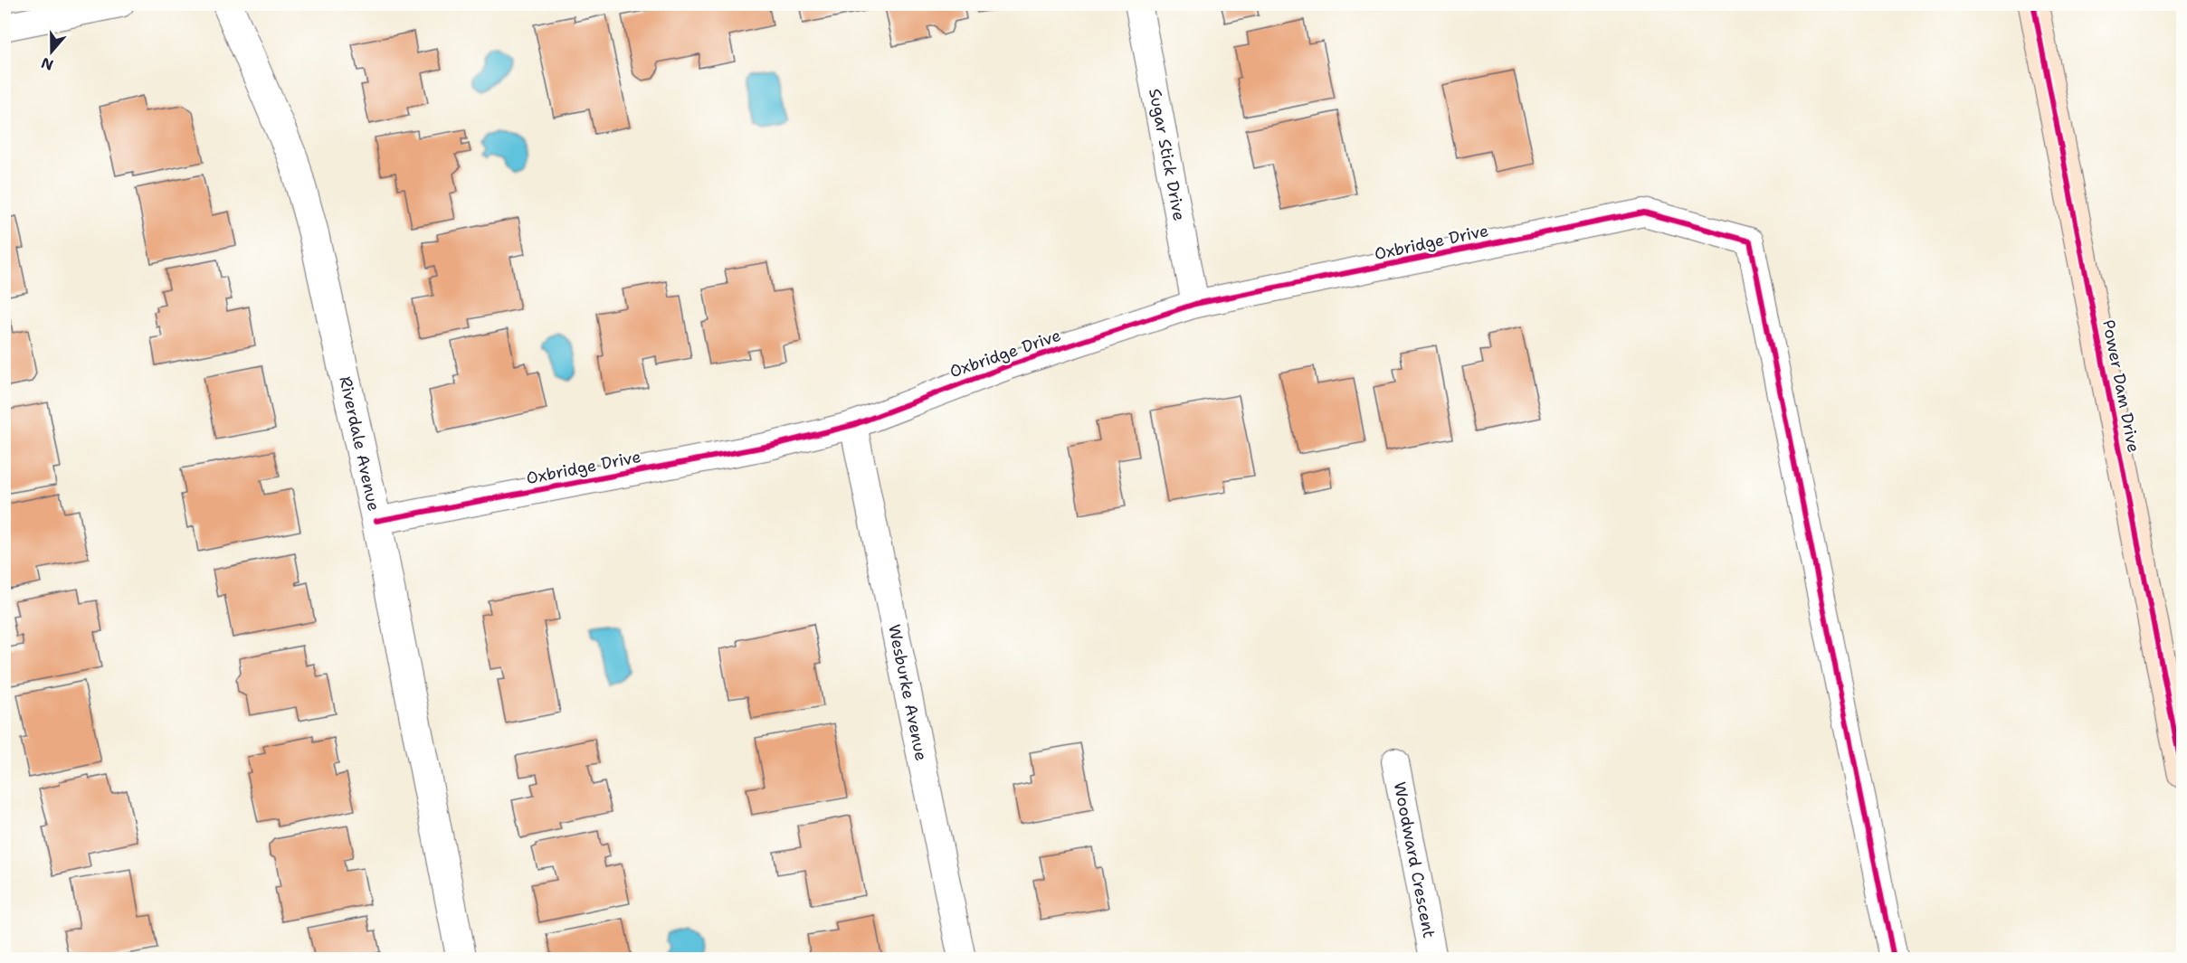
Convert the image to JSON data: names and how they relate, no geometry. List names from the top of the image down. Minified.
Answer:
{"streets":{"main road":["Power Dam Drive"],"street":["Sugar Stick Drive","Oxbridge Drive","Riverdale Avenue","Wesburke Avenue","Woodward Crescent"]},"crossings":[["Sugar Stick Drive","Oxbridge Drive"],["Oxbridge Drive","Riverdale Avenue"],["Oxbridge Drive","Wesburke Avenue"]],"north":"bottom"}
